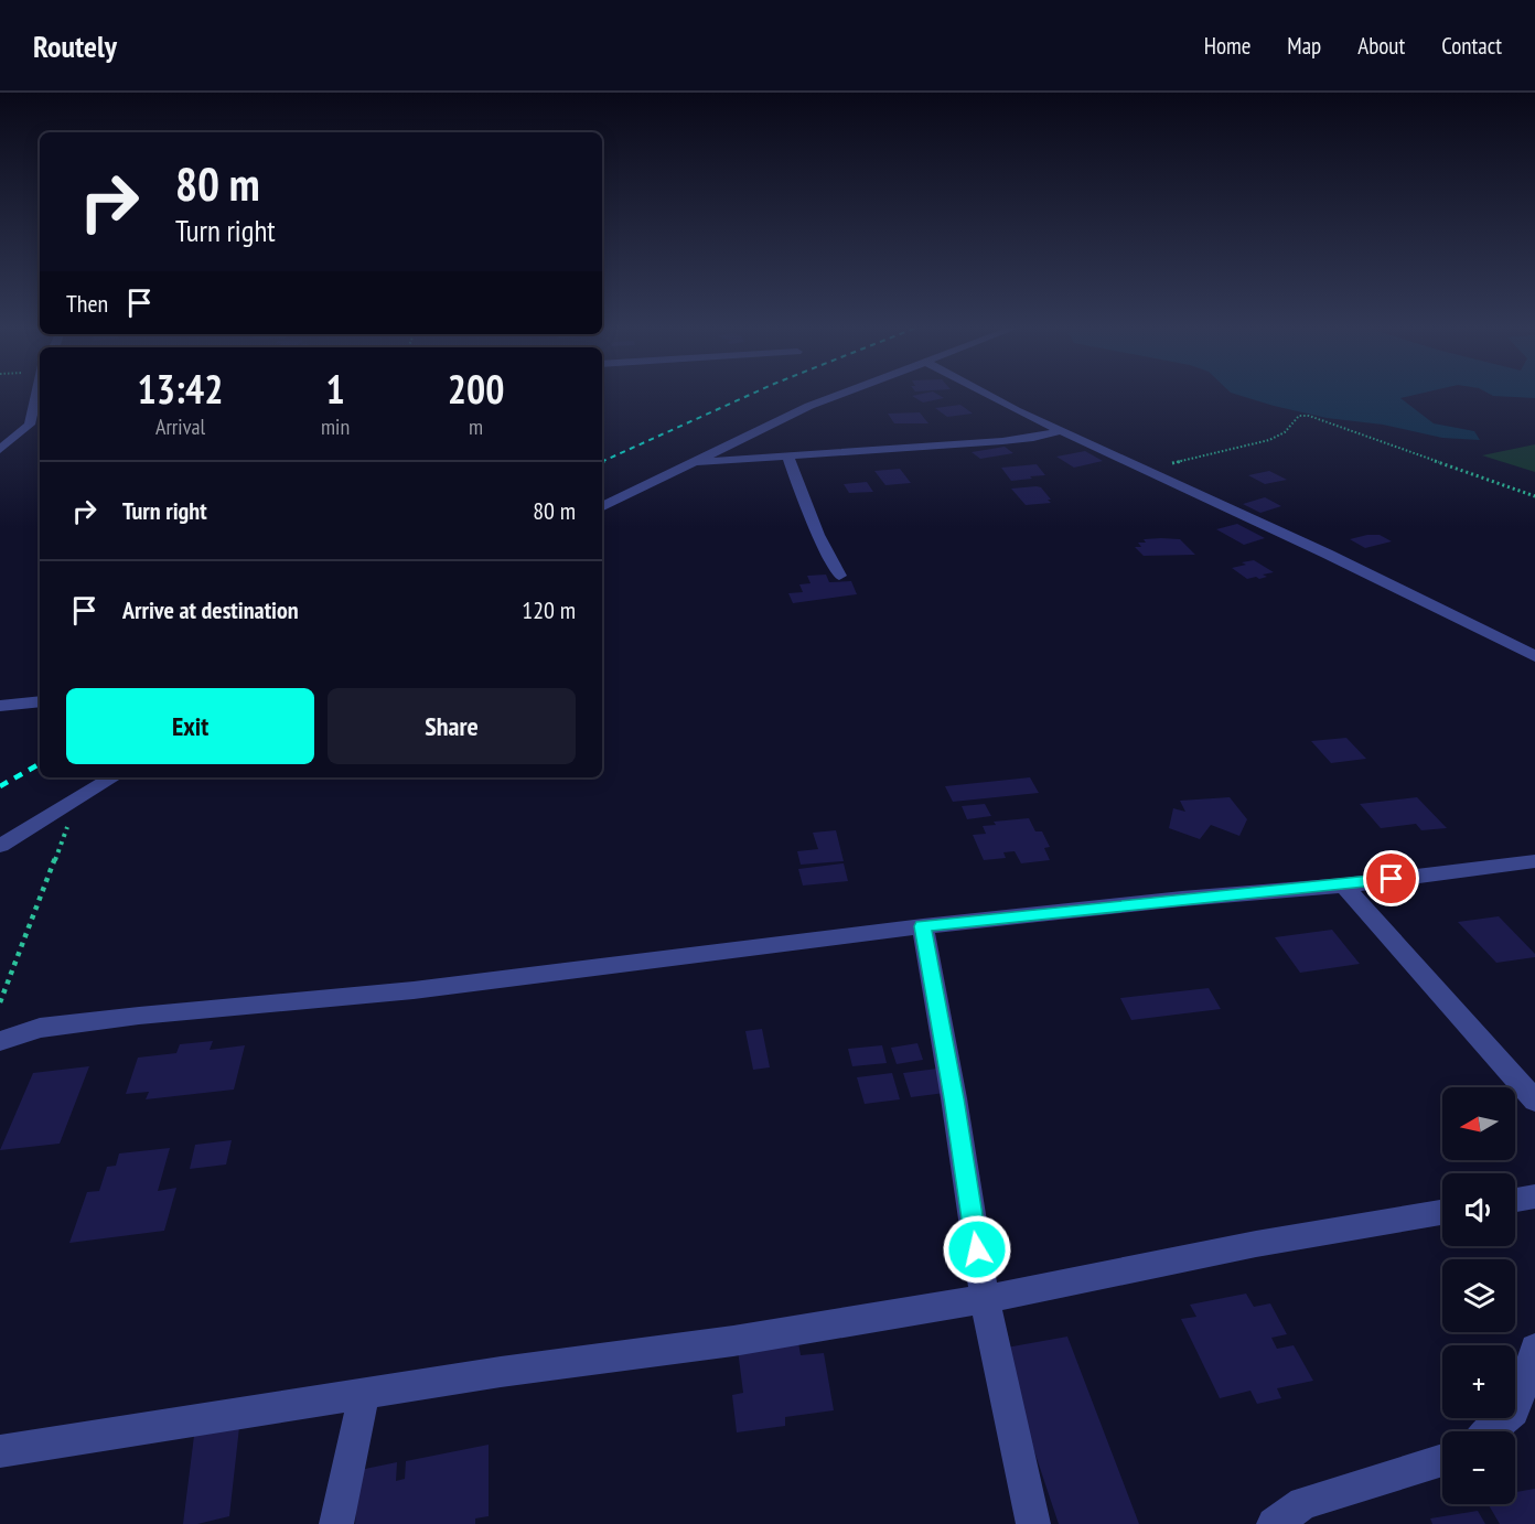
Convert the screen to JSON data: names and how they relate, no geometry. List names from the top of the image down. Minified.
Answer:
{"north":"left","page":{"header":"Routely","nav":["Home","Map","About","Contact"],"turn":["80 m","Turn right"],"then":"Then","eta":["13:42","Arrival","1","min","200","m"],"list":[{"name":"Turn right","value":"80 m"},{"name":"Arrive at destination","value":"120 m"}],"buttons":["Exit","Share"],"map_buttons":["+","−"]}}
